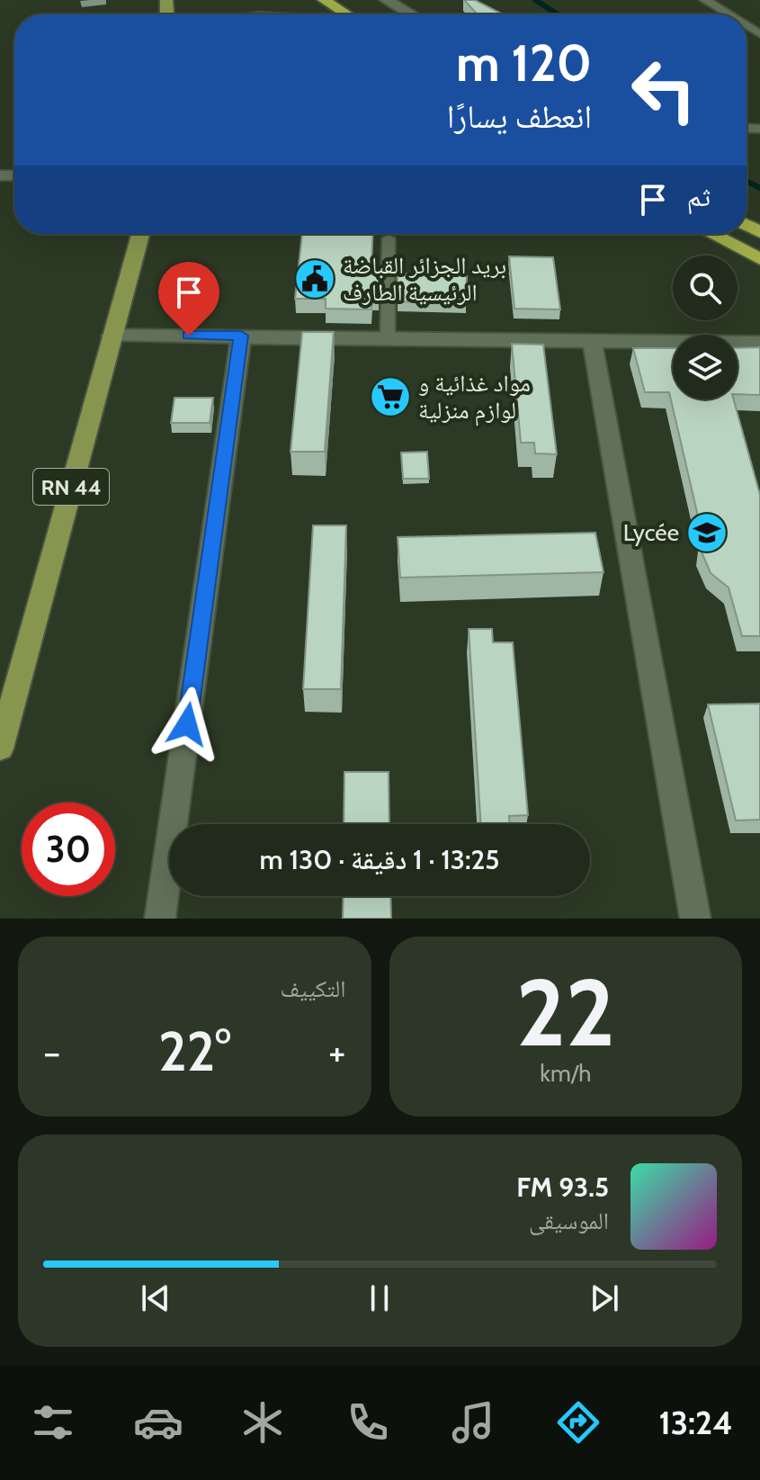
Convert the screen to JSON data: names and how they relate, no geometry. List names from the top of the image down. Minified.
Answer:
{"streets":{"main road":["RN 44"]},"places":{"public building":["بريد الجزائر القباضة الرئيسية الطارف"],"supermarket":["مواد غذائية و لوازم منزلية"],"school or university":["Lycée"]},"page":{"turn":["120 m","انعطف يسارًا"],"then":"ثم","limit":"30","trip":"13:25 · 1 دقيقة · 130 m","tile":[["22","km/h"],"التكييف"],"heat":["−","22°","+"],"song":["93.5 FM","الموسيقى"],"tabs":"13:24"}}
